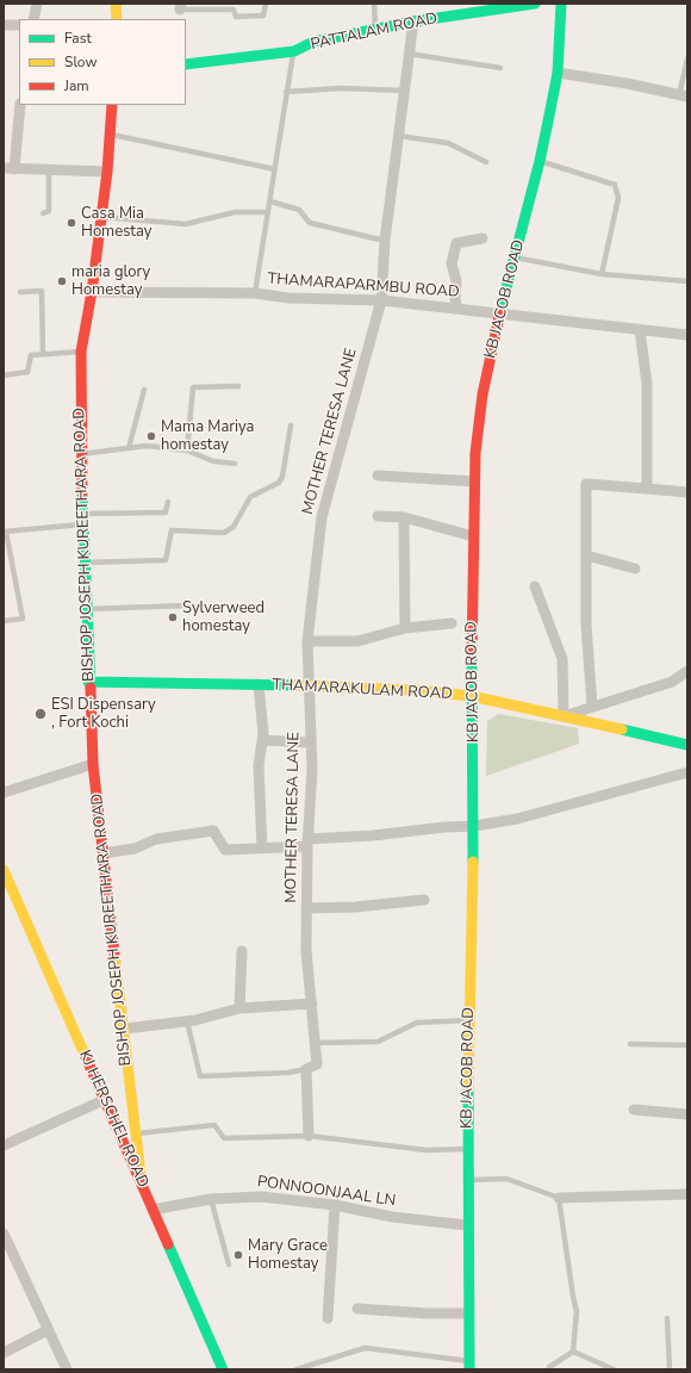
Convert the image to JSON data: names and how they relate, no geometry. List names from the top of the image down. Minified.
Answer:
{"streets":{"street":["PATTALAM ROAD","THAMARAPARMBU ROAD","KB JACOB ROAD","MOTHER TERESA LANE","BISHOP JOSEPH KUREETHARA ROAD","THAMARAKULAM ROAD","KJ HERSCHEL ROAD","PONNOONJAAL LN"]},"crossings":[["PATTALAM ROAD","MOTHER TERESA LANE"],["THAMARAPARMBU ROAD","KB JACOB ROAD"],["THAMARAPARMBU ROAD","MOTHER TERESA LANE"],["THAMARAPARMBU ROAD","BISHOP JOSEPH KUREETHARA ROAD"],["KB JACOB ROAD","THAMARAKULAM ROAD"],["KB JACOB ROAD","PONNOONJAAL LN"],["MOTHER TERESA LANE","THAMARAKULAM ROAD"],["BISHOP JOSEPH KUREETHARA ROAD","THAMARAKULAM ROAD"],["BISHOP JOSEPH KUREETHARA ROAD","KJ HERSCHEL ROAD"],["KJ HERSCHEL ROAD","PONNOONJAAL LN"]],"places":["Casa Mia Homestay","maria glory Homestay","Mama Mariya homestay","Sylverweed homestay","ESI Dispensary , Fort Kochi","Mary Grace Homestay"],"legend":["Fast","Slow","Jam"]}
